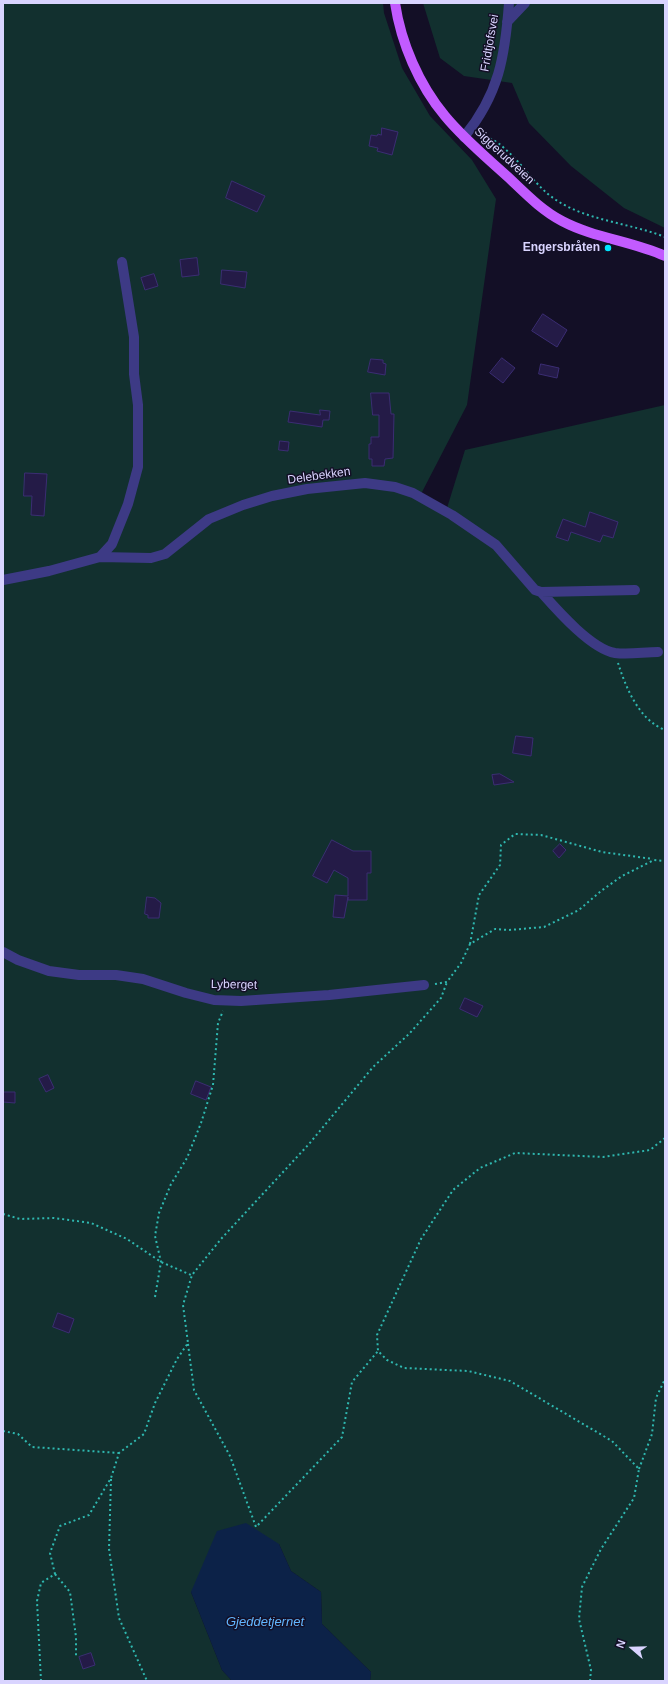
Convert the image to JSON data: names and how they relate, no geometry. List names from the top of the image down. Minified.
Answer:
{"streets":{"main road":["Siggerudveien"],"street":["Fridtjofsvei","Delebekken","Lyberget"]},"crossings":[["Fridtjofsvei","Siggerudveien"]],"water":["Gjeddetjernet"],"places":["Engersbråten"],"north":"left"}
